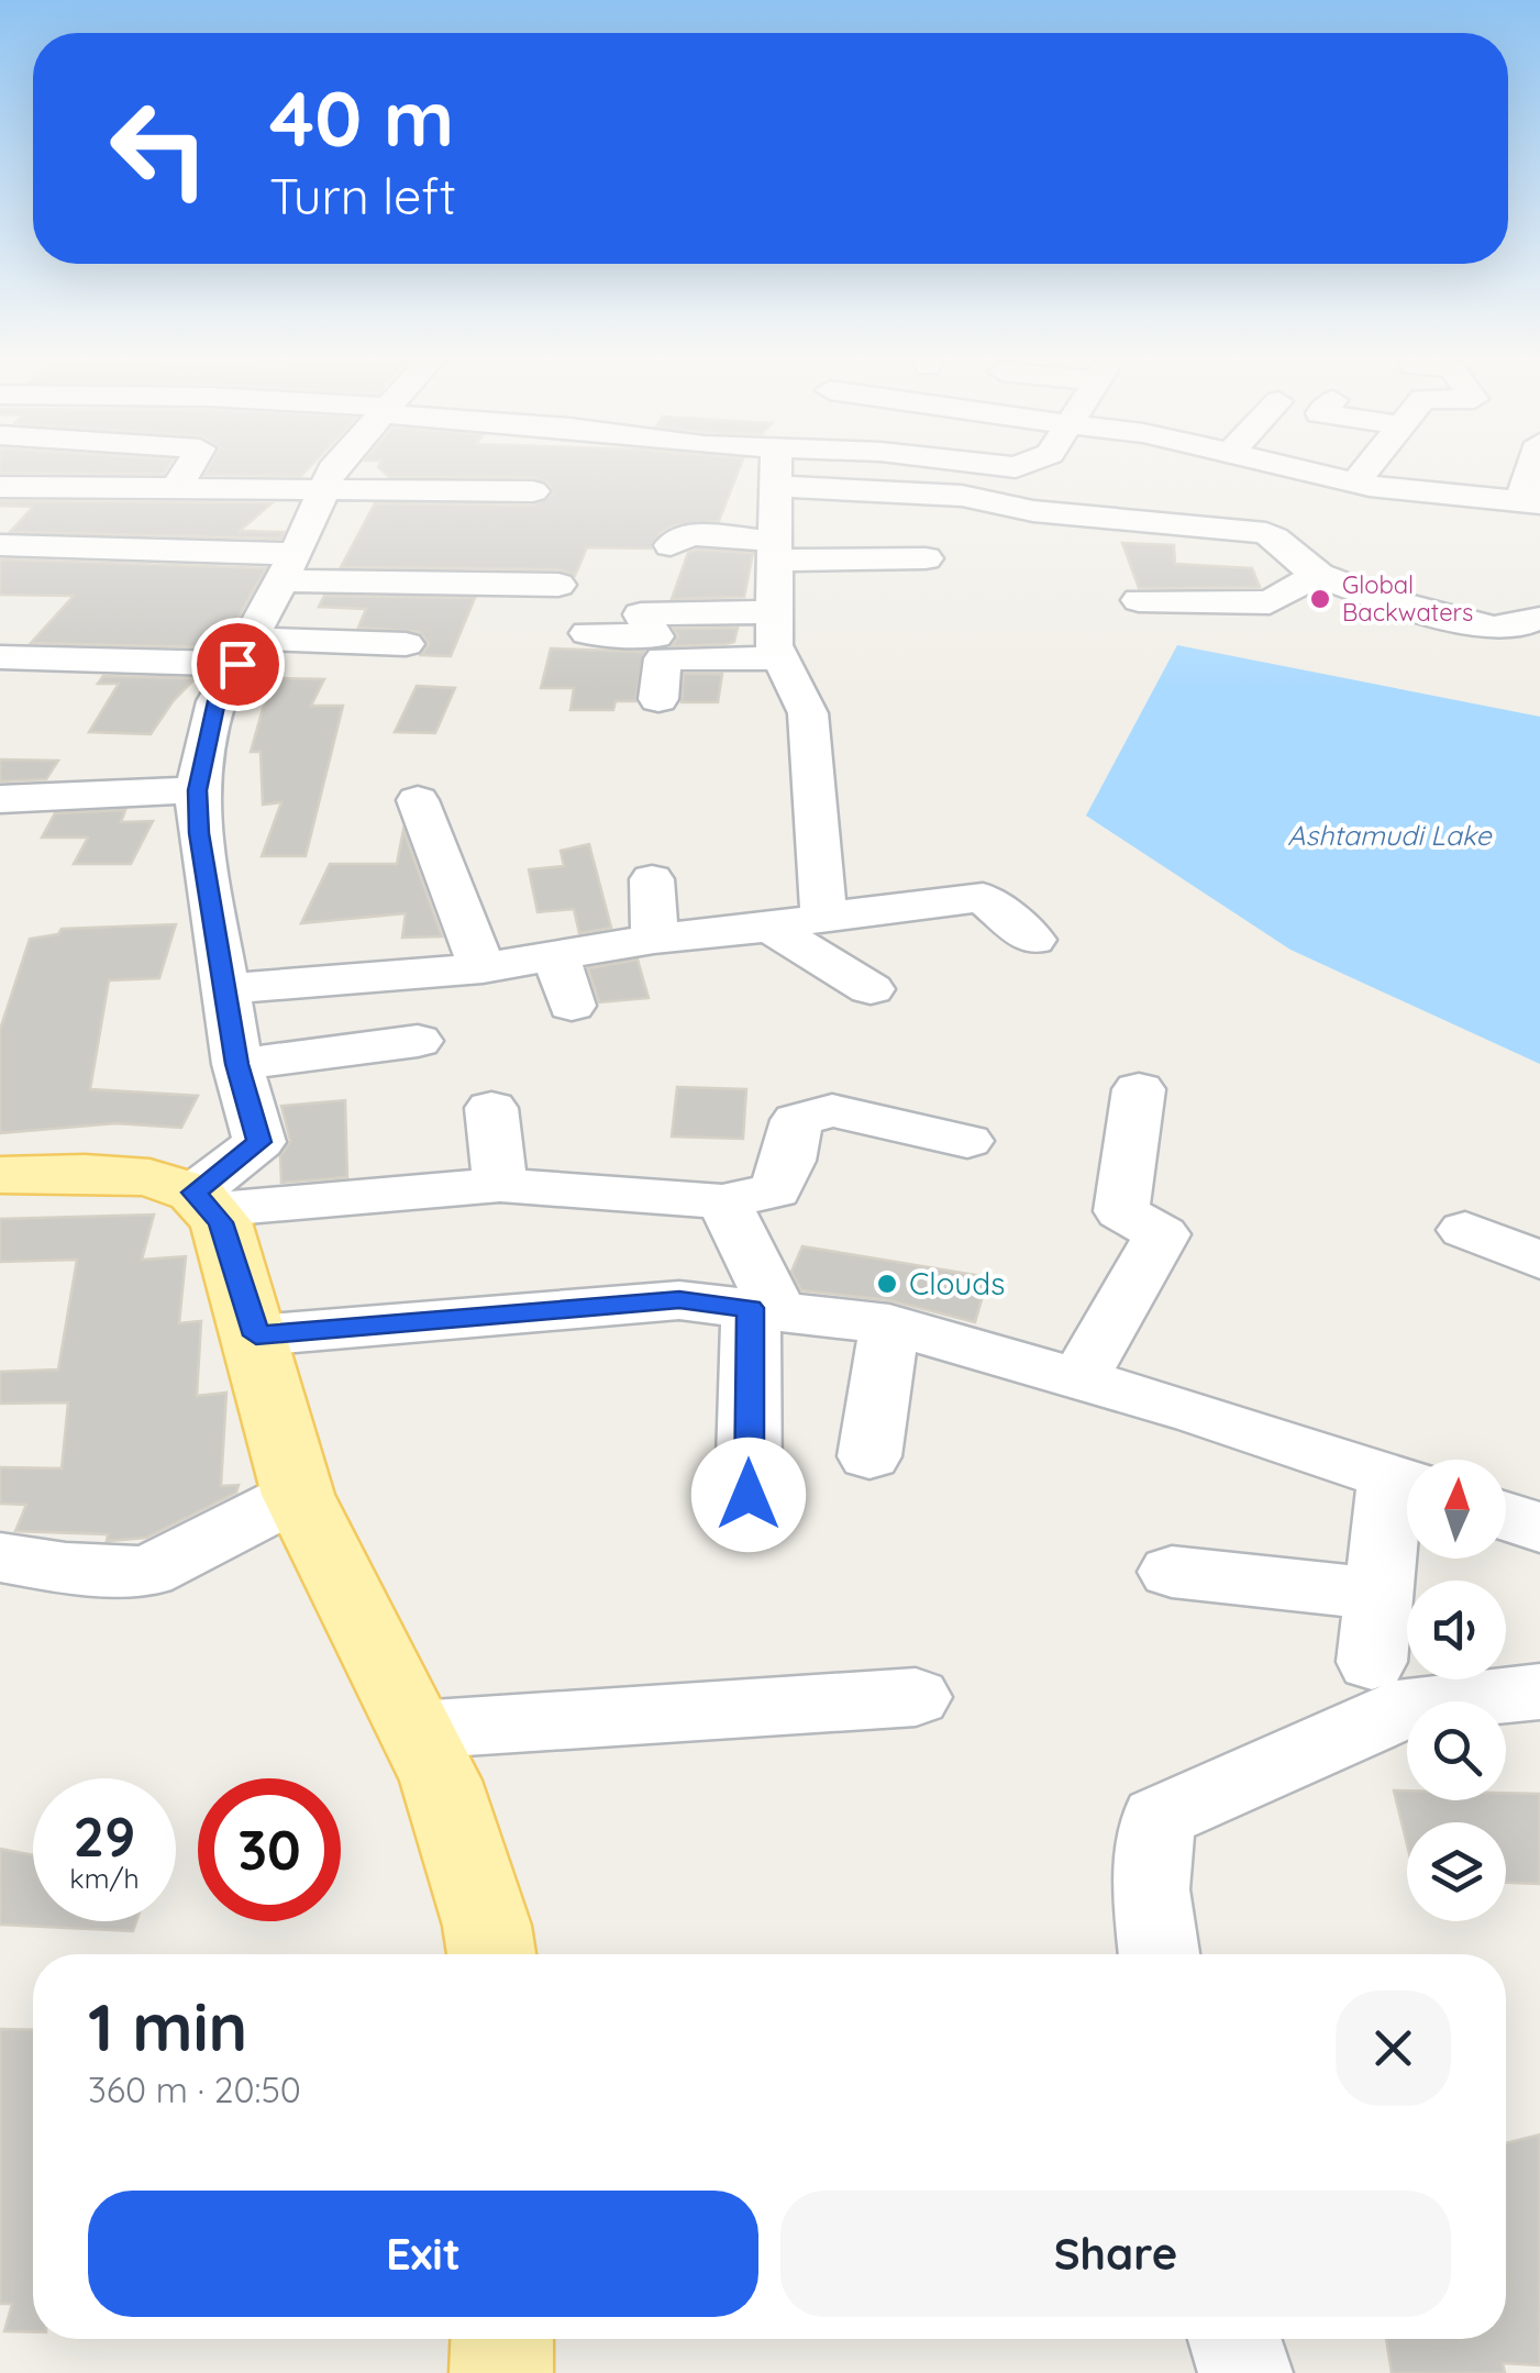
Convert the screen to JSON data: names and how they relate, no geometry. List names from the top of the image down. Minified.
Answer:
{"water":["Ashtamudi Lake"],"places":["Global Backwaters","Clouds"],"north":"top","page":{"turn":["40 m","Turn left"],"speed":"29 km/h","limit":"30","heading":["1 min","360 m · 20:50"],"buttons":["Exit","Share"]}}
